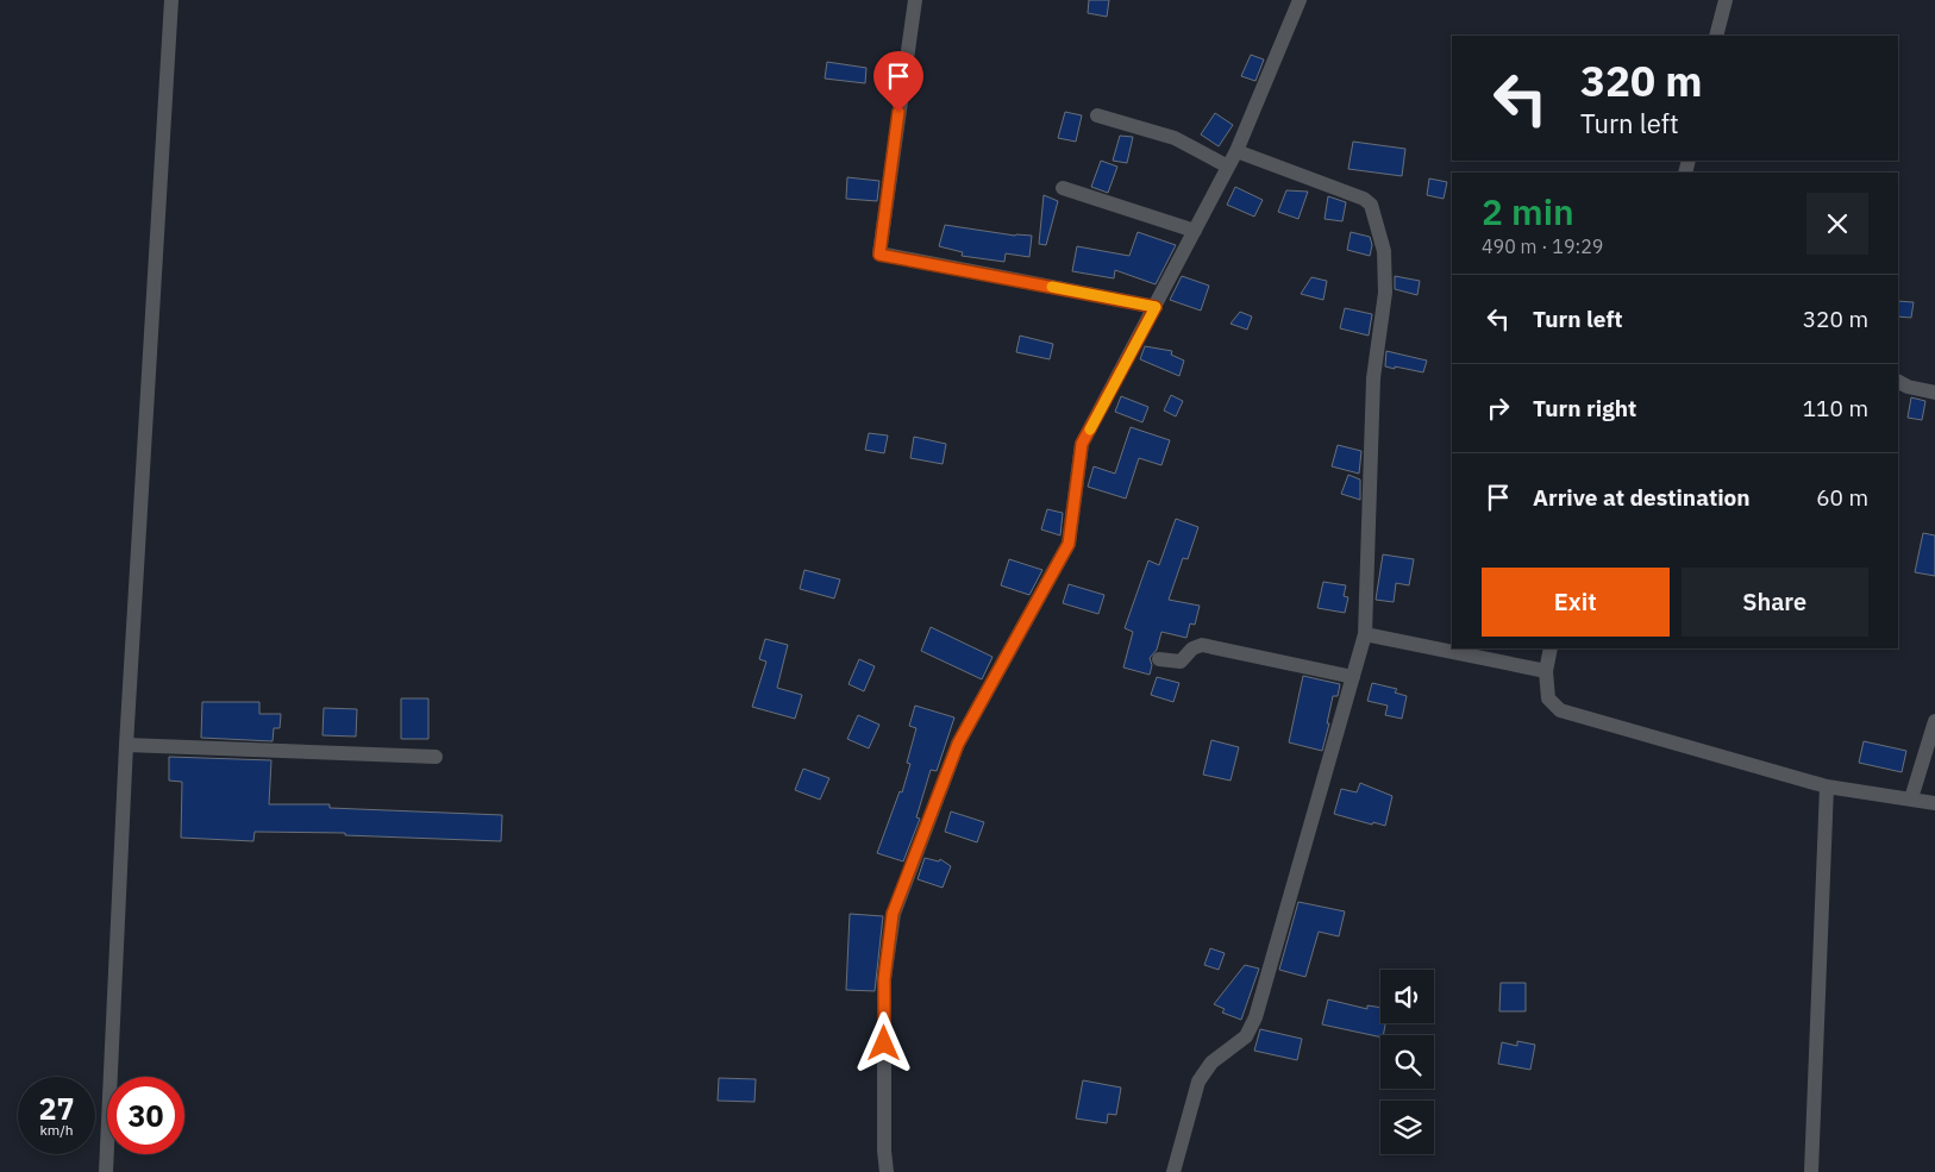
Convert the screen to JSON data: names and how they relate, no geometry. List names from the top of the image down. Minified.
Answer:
{"page":{"turn":["320 m","Turn left"],"heading":["2 min","490 m · 19:29"],"list":[{"name":"Turn left","value":"320 m"},{"name":"Turn right","value":"110 m"},{"name":"Arrive at destination","value":"60 m"}],"buttons":["Exit","Share"],"speed":"27 km/h","limit":"30"}}
